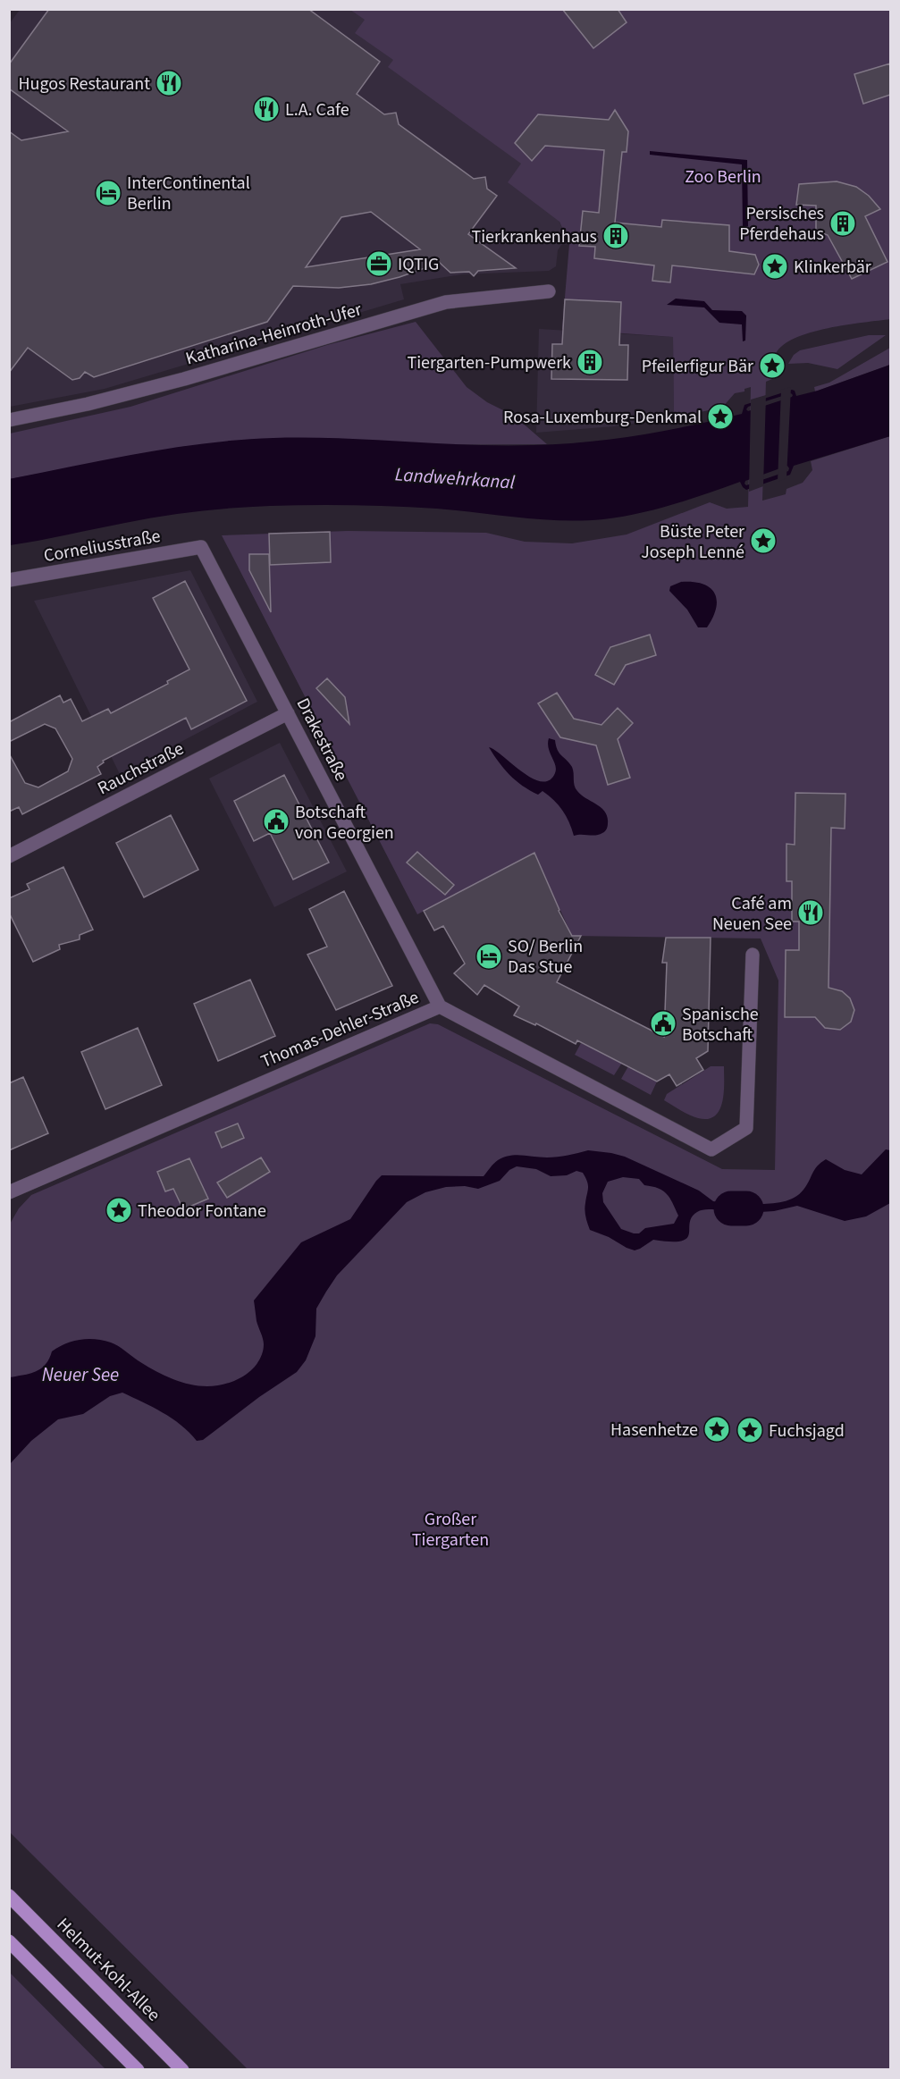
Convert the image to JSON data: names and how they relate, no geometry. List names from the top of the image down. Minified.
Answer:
{"streets":{"main road":["Helmut-Kohl-Allee"],"street":["Katharina-Heinroth-Ufer","Corneliusstraße","Drakestraße","Rauchstraße","Thomas-Dehler-Straße"]},"crossings":[["Corneliusstraße","Drakestraße"],["Drakestraße","Rauchstraße"],["Drakestraße","Thomas-Dehler-Straße"]],"water":["Landwehrkanal","Neuer See"],"parks":["Zoo Berlin","Großer Tiergarten"],"places":{"restaurant":["Hugos Restaurant","L.A. Cafe","Café am Neuen See"],"hotel":["InterContinental Berlin","SO/ Berlin Das Stue"],"building":["Persisches Pferdehaus","Tierkrankenhaus","Tiergarten-Pumpwerk"],"office":["IQTIG"],"place":["Klinkerbär","Pfeilerfigur Bär","Rosa-Luxemburg-Denkmal","Büste Peter Joseph Lenné","Theodor Fontane","Hasenhetze","Fuchsjagd"],"public building":["Botschaft von Georgien","Spanische Botschaft"]}}
